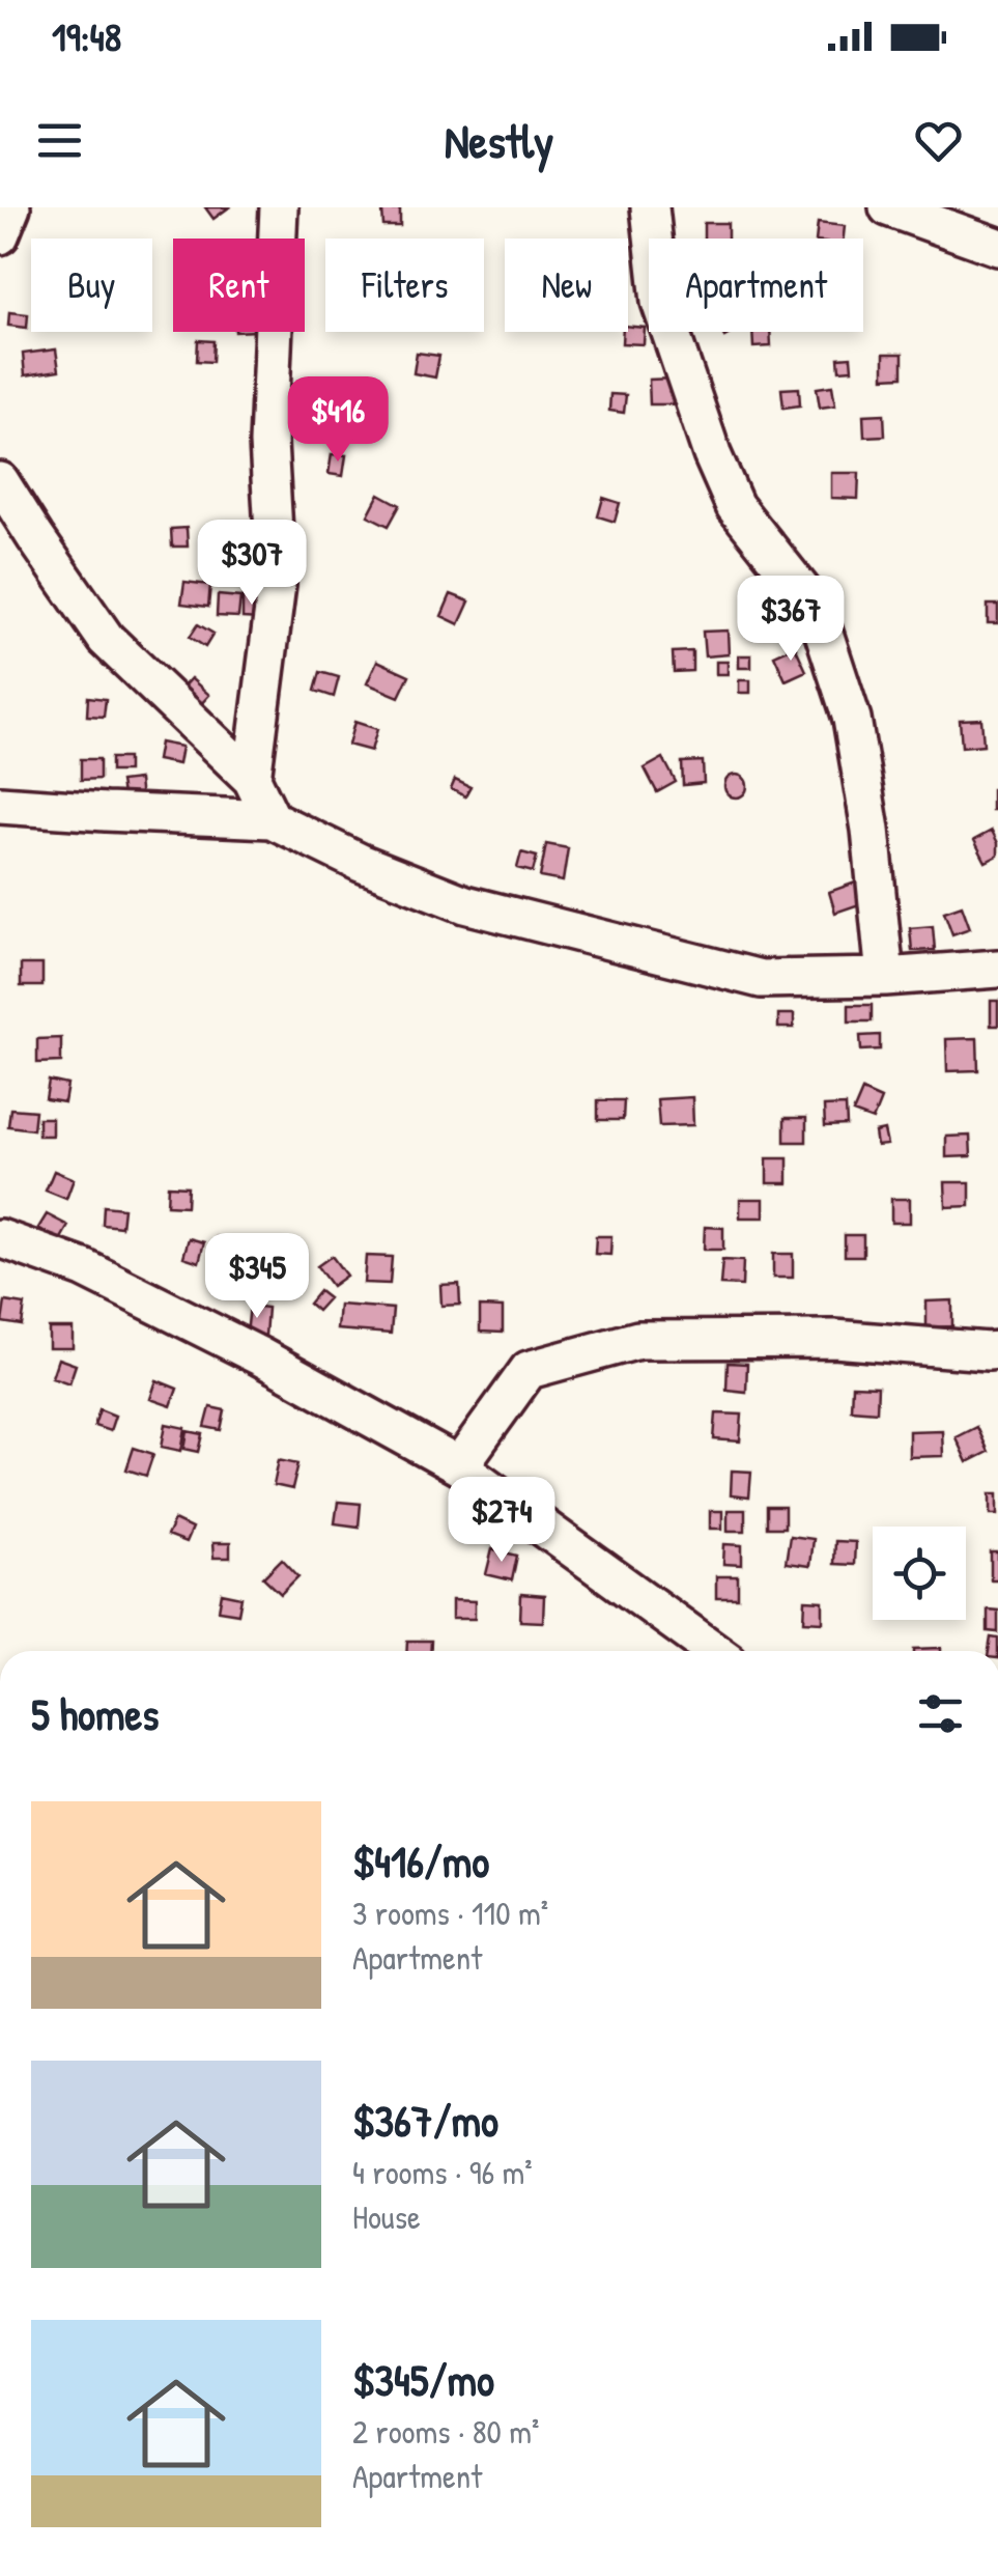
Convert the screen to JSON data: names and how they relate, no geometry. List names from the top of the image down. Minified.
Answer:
{"page":{"status":"19:48","header":"Nestly","chip":["Buy","Rent","Filters","New","Apartment"],"price":["$416","$307","$367","$345","$274"],"heading":"5 homes","list":[{"name":"$416/mo","note":"3 rooms · 110 m² · Apartment"},{"name":"$367/mo","note":"4 rooms · 96 m² · House"},{"name":"$345/mo","note":"2 rooms · 80 m² · Apartment"}]}}
